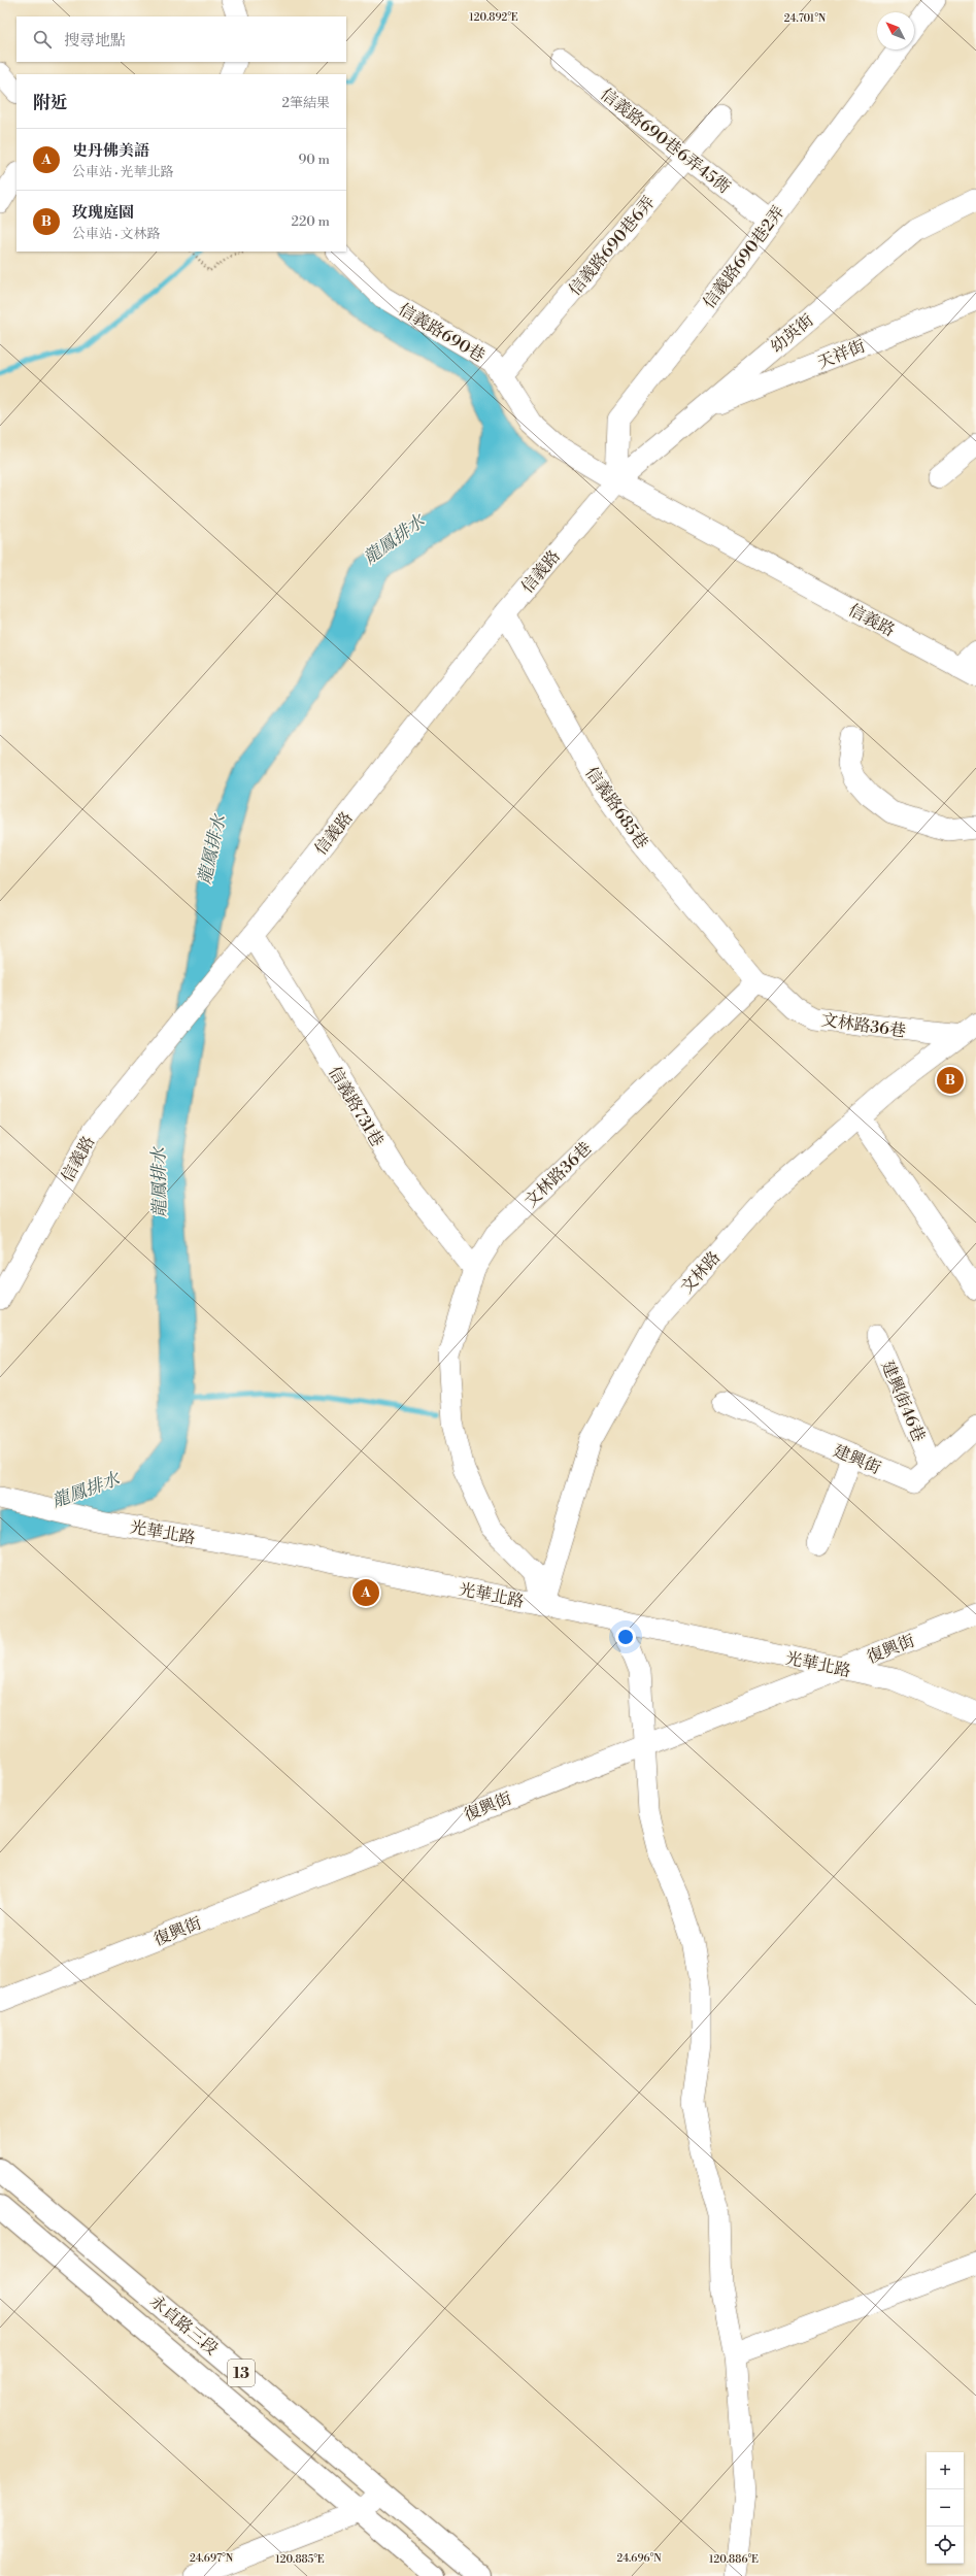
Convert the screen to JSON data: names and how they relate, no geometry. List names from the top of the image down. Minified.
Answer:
{"streets":{"main road":["永貞路三段","13"],"street":["信義路690巷6弄45衖","信義路690巷6弄","信義路690巷2弄","信義路690巷","幼英街","天祥街","信義路","信義路685巷","文林路36巷","信義路731巷","文林路","建興街46巷","建興街","光華北路","復興街"]},"crossings":[["信義路690巷6弄45衖","信義路690巷6弄"],["信義路690巷6弄45衖","信義路690巷2弄"],["信義路690巷6弄","信義路690巷"],["信義路690巷2弄","信義路690巷"],["信義路690巷2弄","幼英街"],["信義路690巷2弄","信義路"],["信義路690巷","幼英街"],["信義路690巷","信義路"],["幼英街","天祥街"],["幼英街","信義路"],["信義路","信義路685巷"],["信義路","信義路731巷"],["信義路685巷","文林路36巷"],["文林路36巷","信義路731巷"],["文林路36巷","文林路"],["文林路36巷","光華北路"],["文林路","光華北路"],["建興街46巷","建興街"],["光華北路","復興街"]],"water":["龍鳳排水"],"north":"top left","page":{"search":"搜尋地點","heading":["附近","2筆結果"],"list":[{"mark":"A","name":"史丹佛美語","note":"公車站 · 光華北路","value":"90 m"},{"mark":"B","name":"玫瑰庭園","note":"公車站 · 文林路","value":"220 m"}],"pins":["B","A"],"map_buttons":["+","−"]},"coordinates":["120.892°E","24.701°N","24.697°N","24.696°N","120.885°E","120.886°E"]}
